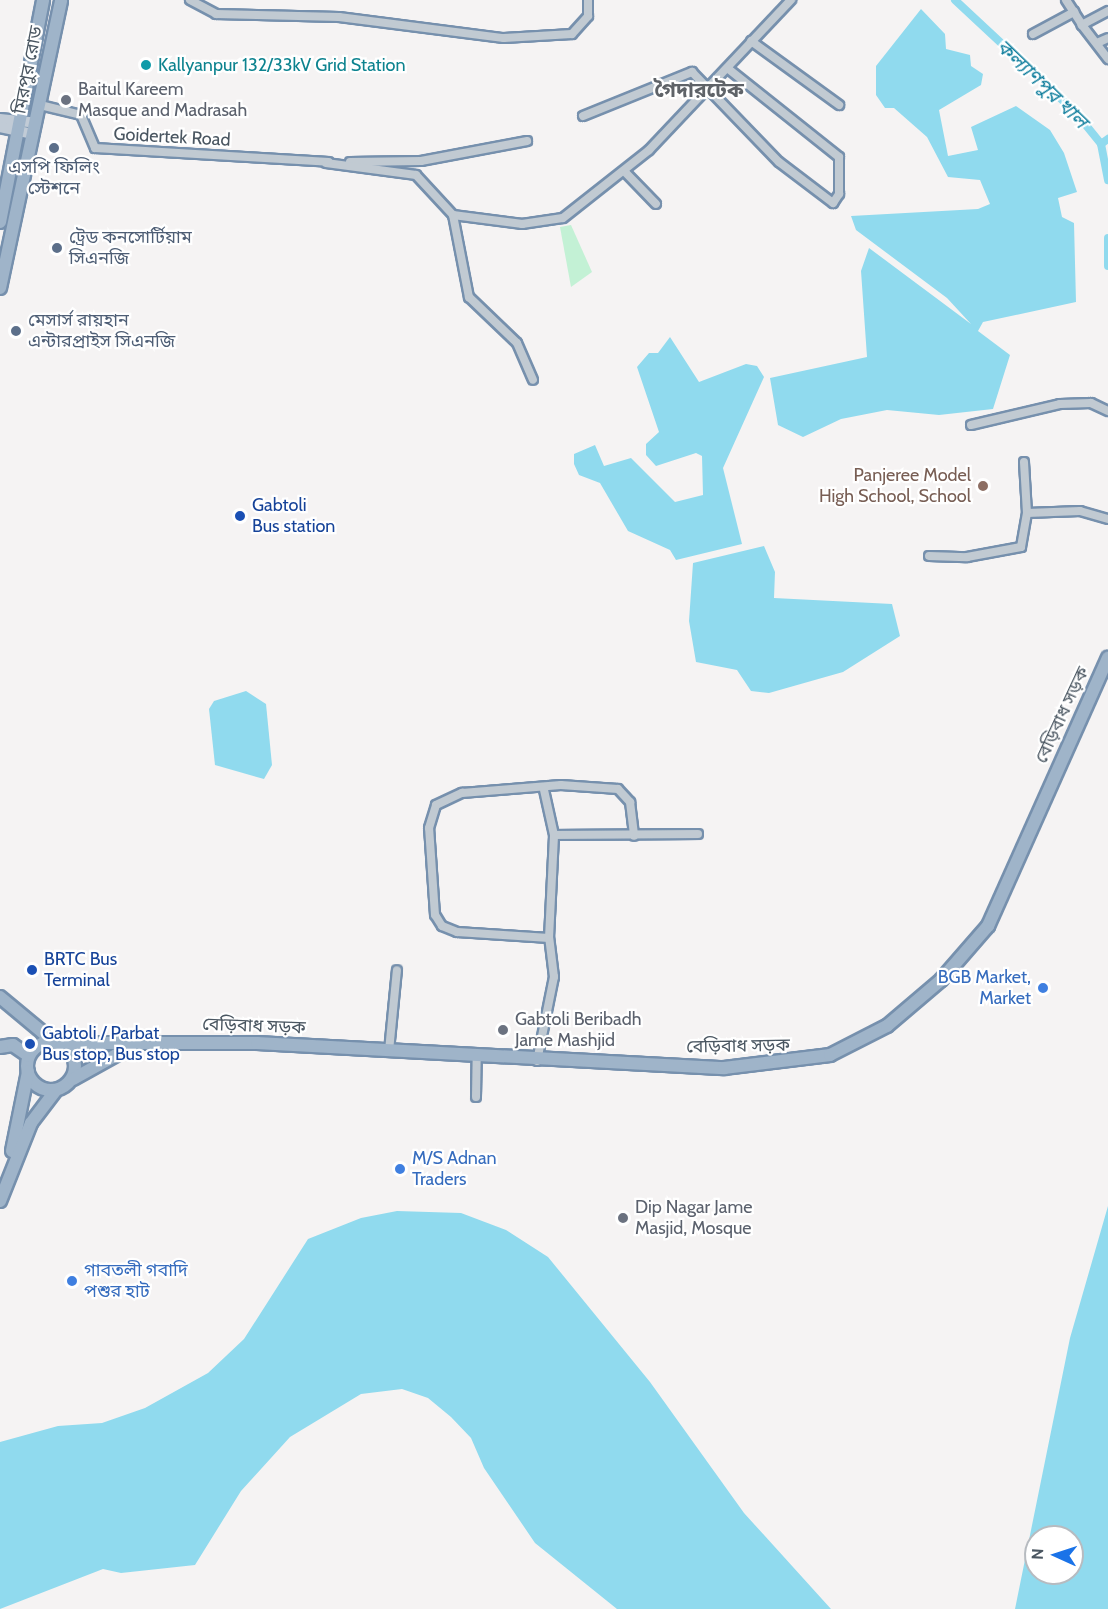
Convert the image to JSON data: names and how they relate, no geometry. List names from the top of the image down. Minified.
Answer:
{"streets":{"highway":["মিরপুর রোড","বেড়িবাধ সড়ক"],"street":["Goidertek Road"]},"crossings":[["মিরপুর রোড","Goidertek Road"]],"districts":["গৈদারটেক"],"water":["কল্যাণপুর খাল"],"places":["Kallyanpur 132/33kV Grid Station","Baitul Kareem Masque and Madrasah","এসপি ফিলিং স্টেশনে","ট্রেড কনসোর্টিয়াম সিএনজি","মেসার্স রায়হান এন্টারপ্রাইস সিএনজি","Panjeree Model High School, School","Gabtoli Bus station","BRTC Bus Terminal","BGB Market, Market","Gabtoli Beribadh Jame Mashjid","Gabtoli / Parbat Bus stop, Bus stop","M/S Adnan Traders","Dip Nagar Jame Masjid, Mosque","গাবতলী গবাদি পশুর হাট"],"north":"left"}
